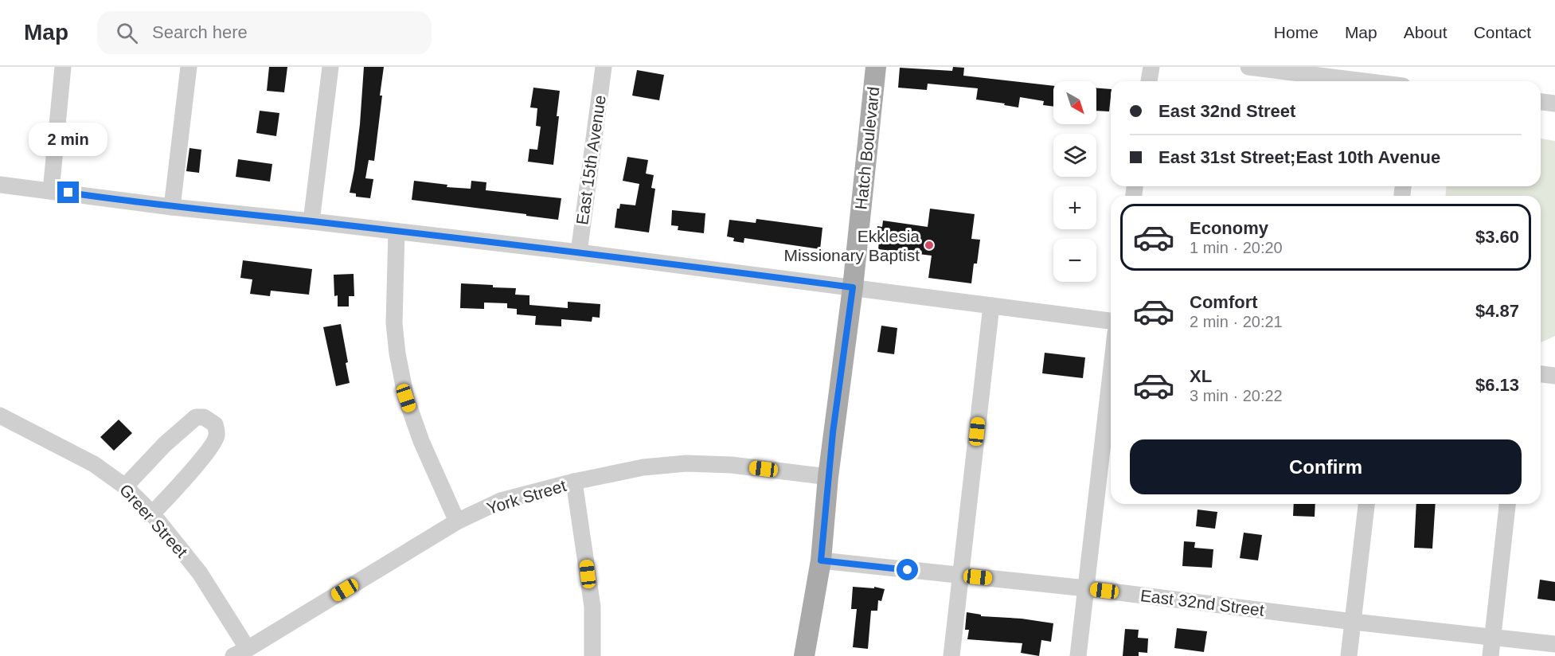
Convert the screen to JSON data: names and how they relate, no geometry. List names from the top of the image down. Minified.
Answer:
{"streets":{"main road":["Hatch Boulevard"],"street":["East 15th Avenue","York Street","Greer Street","East 32nd Street"]},"crossings":[["Hatch Boulevard","York Street"],["Hatch Boulevard","East 32nd Street"],["York Street","Greer Street"]],"places":["Ekklesia Missionary Baptist"],"north":"bottom right","page":{"header":"Map","search":"Search here","nav":["Home","Map","About","Contact"],"map_buttons":["+","−"],"banner":["East 32nd Street","East 31st Street;East 10th Avenue"],"bubble":"2 min","list":[{"name":"Economy","note":"1 min · 20:20","value":"$3.60"},{"name":"Comfort","note":"2 min · 20:21","value":"$4.87"},{"name":"XL","note":"3 min · 20:22","value":"$6.13"}],"buttons":"Confirm"}}
